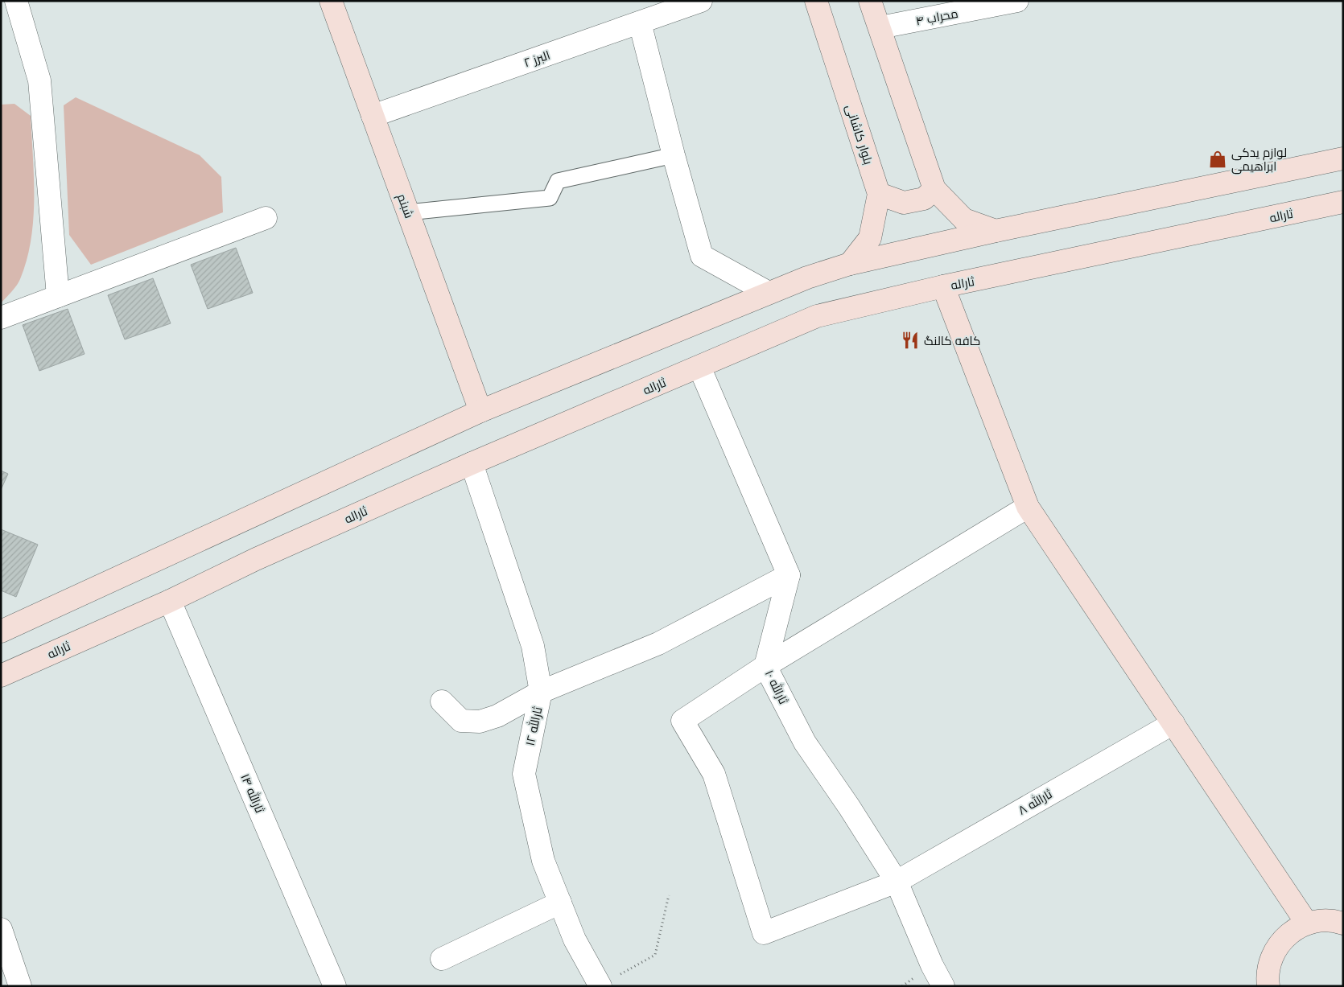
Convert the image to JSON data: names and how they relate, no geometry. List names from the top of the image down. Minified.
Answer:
{"streets":{"main road":["بلوار کاشانی","شبنم","ثاراله"],"street":["محراب ۴","البرز ۲","ثارالله ۱۰","ثارالله ۱۲","ثارالله ۱۴","ثارالله ۸"]},"crossings":[["البرز ۲","شبنم"],["ثاراله","ثارالله ۱۲"],["ثاراله","ثارالله ۱۴"],["ثارالله ۱۰","ثارالله ۸"]],"places":{"shop":["لوازم یدکی ابراهیمی"],"restaurant":["کافه کالنگ"]}}
